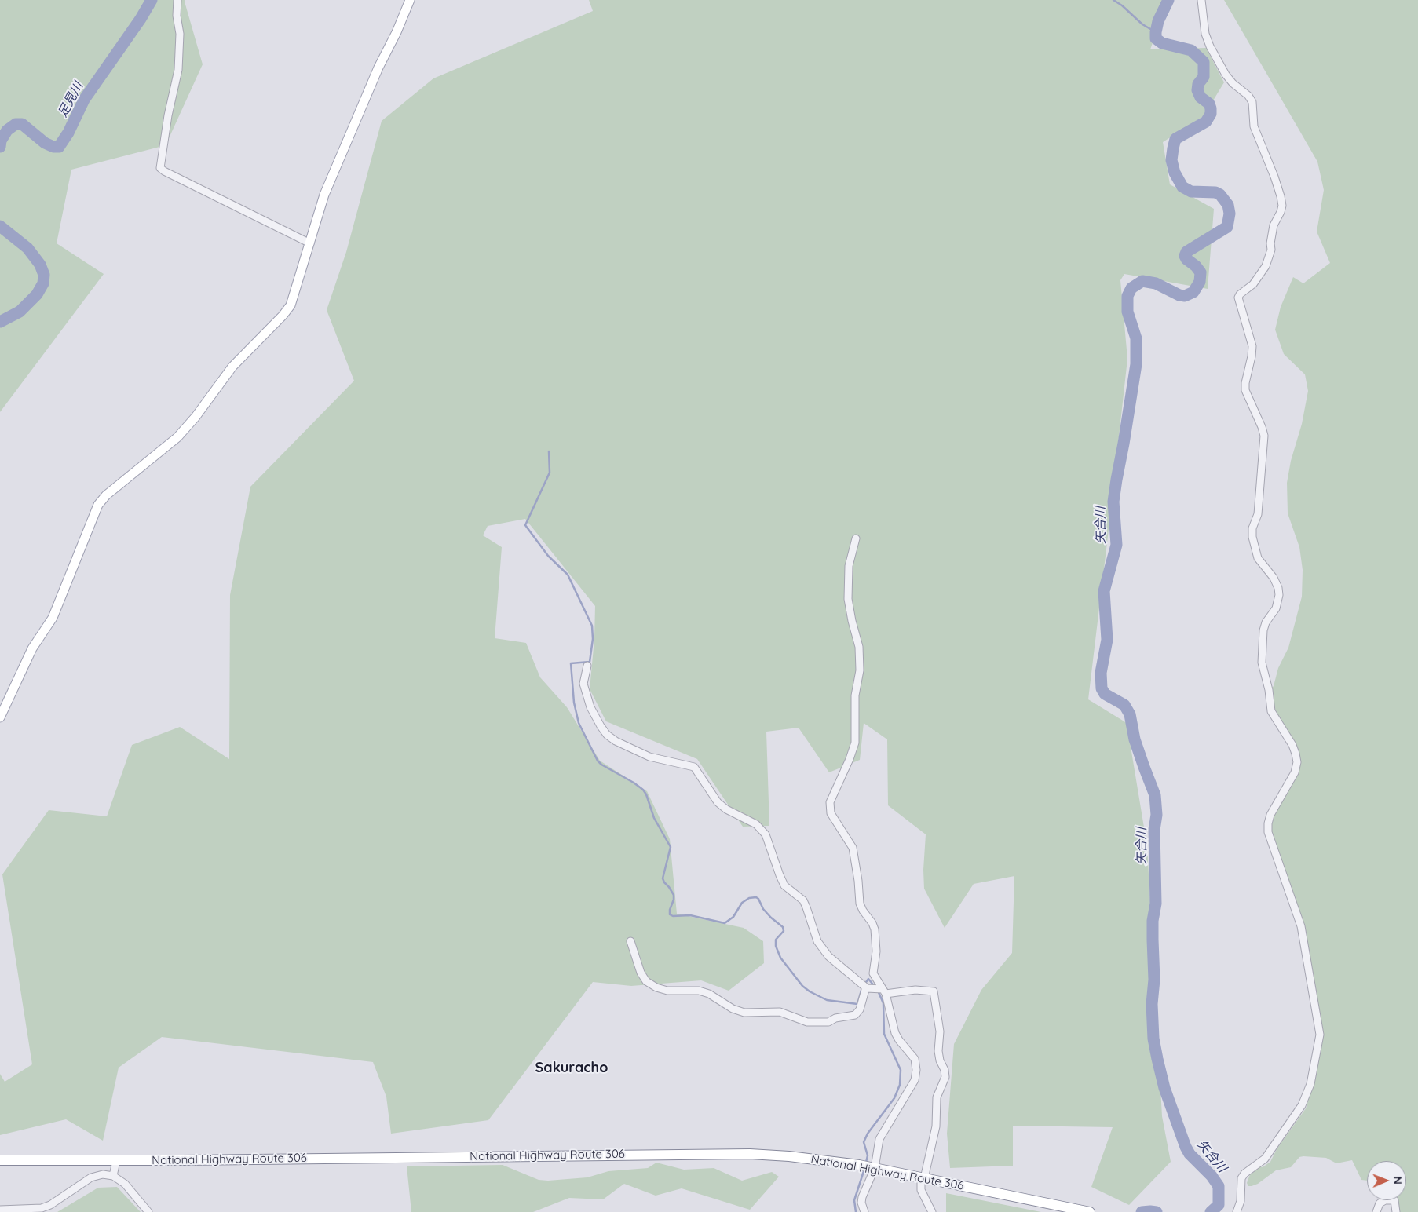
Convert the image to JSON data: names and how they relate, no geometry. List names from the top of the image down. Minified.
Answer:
{"streets":{"highway":["National Highway Route 306"]},"districts":["Sakuracho"],"water":["足見川","矢合川"],"north":"right"}
